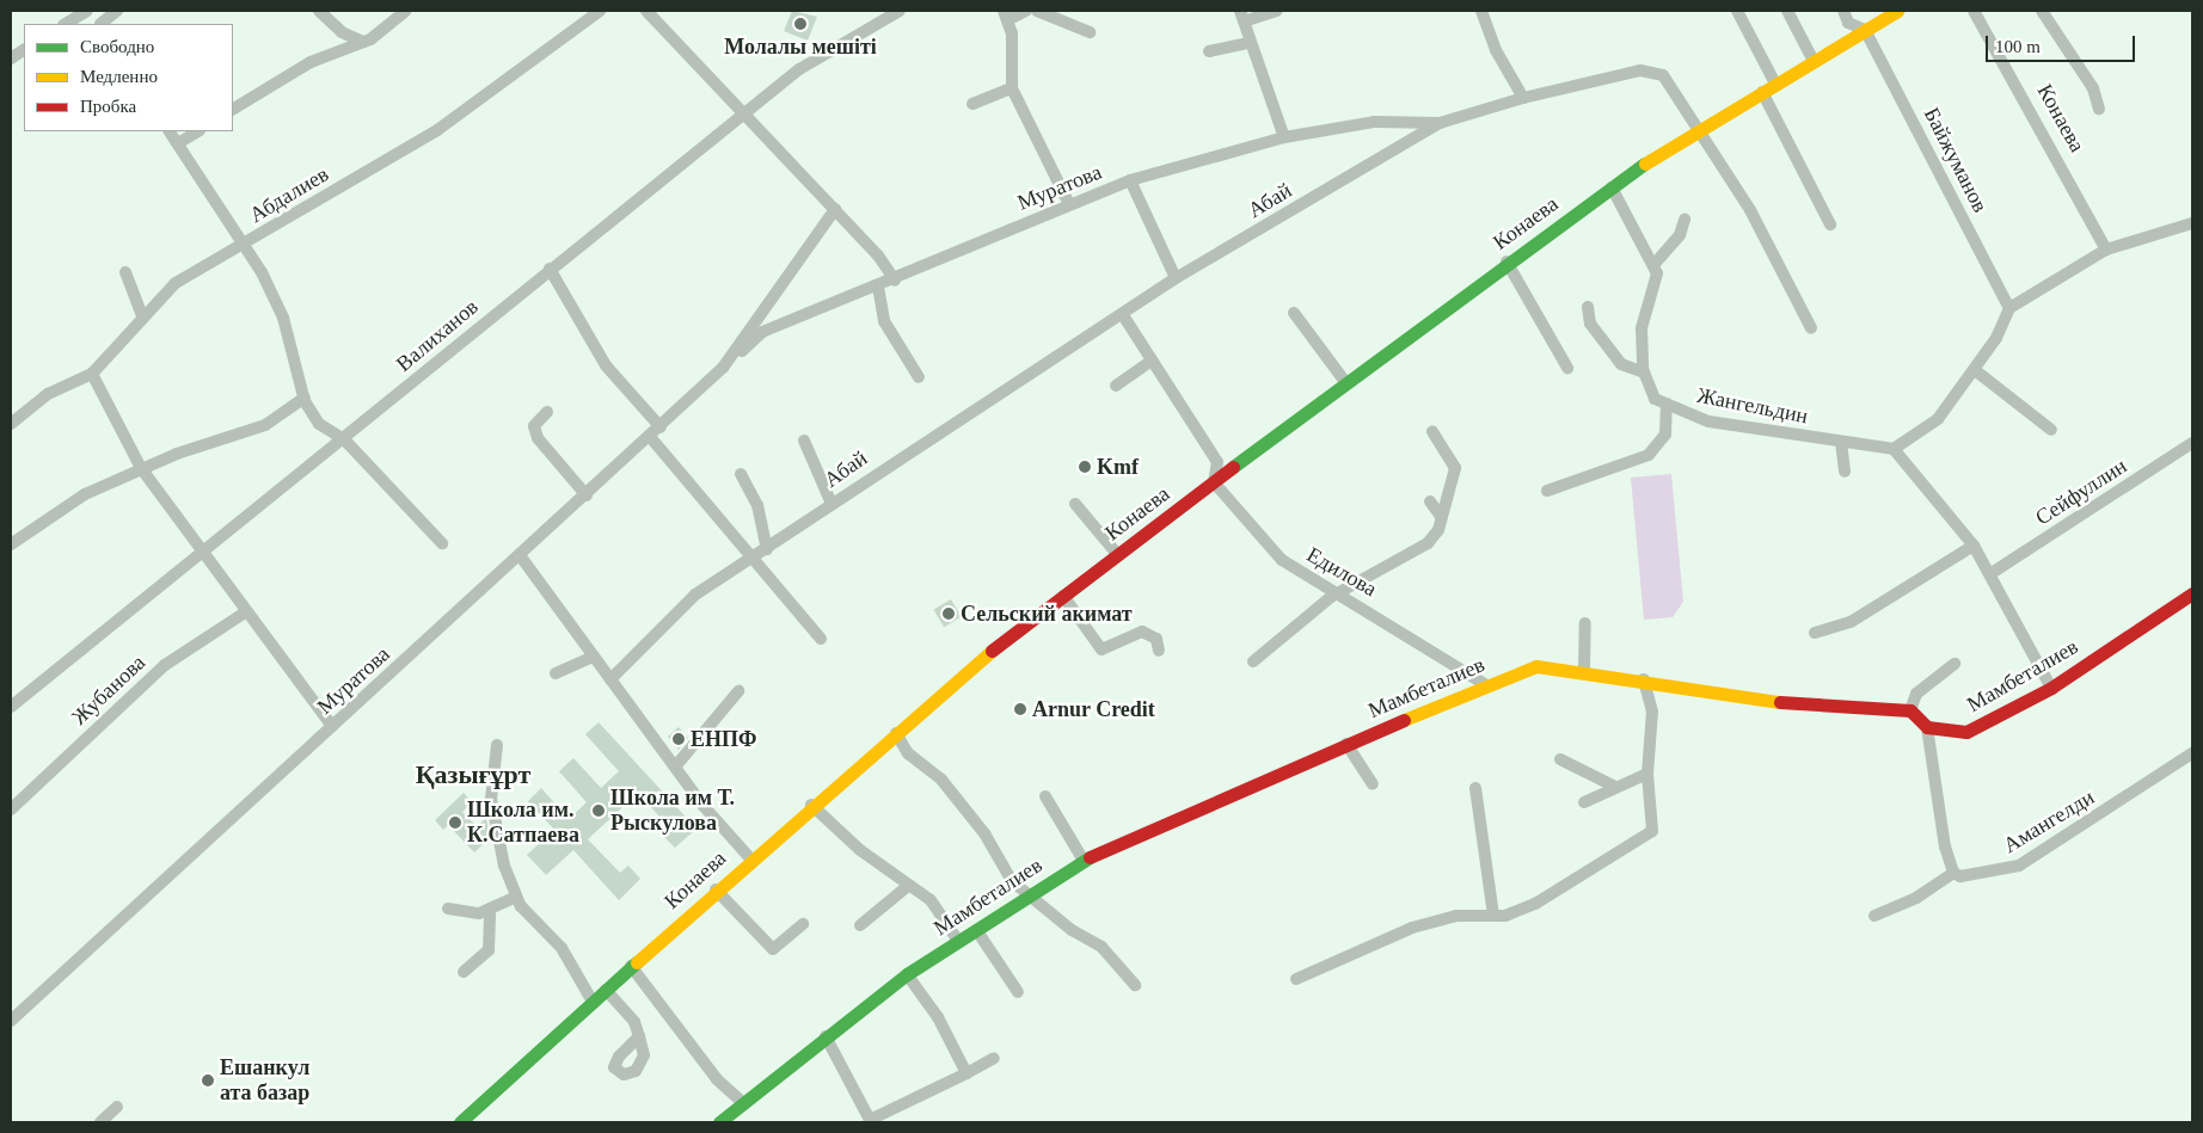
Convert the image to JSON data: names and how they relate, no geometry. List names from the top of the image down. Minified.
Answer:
{"streets":{"main road":["Конаева","Мамбеталиев"],"street":["Байжуманов","Муратова","Абдалиев","Абай","Валиханов","Жангельдин","Сейфуллин","Едилова","Жубанова","Амангелди"]},"crossings":[["Конаева","Байжуманов"],["Конаева","Едилова"],["Муратова","Абай"],["Едилова","Мамбеталиев"]],"districts":["Қазығұрт"],"places":["Молалы мешіті","Kmf","Сельский акимат","Arnur Credit","ЕНПФ","Школа им Т. Рыскулова","Школа им. К.Сатпаева","Ешанкул ата базар"],"legend":["Свободно","Медленно","Пробка"],"scale_bar":"100 m"}
